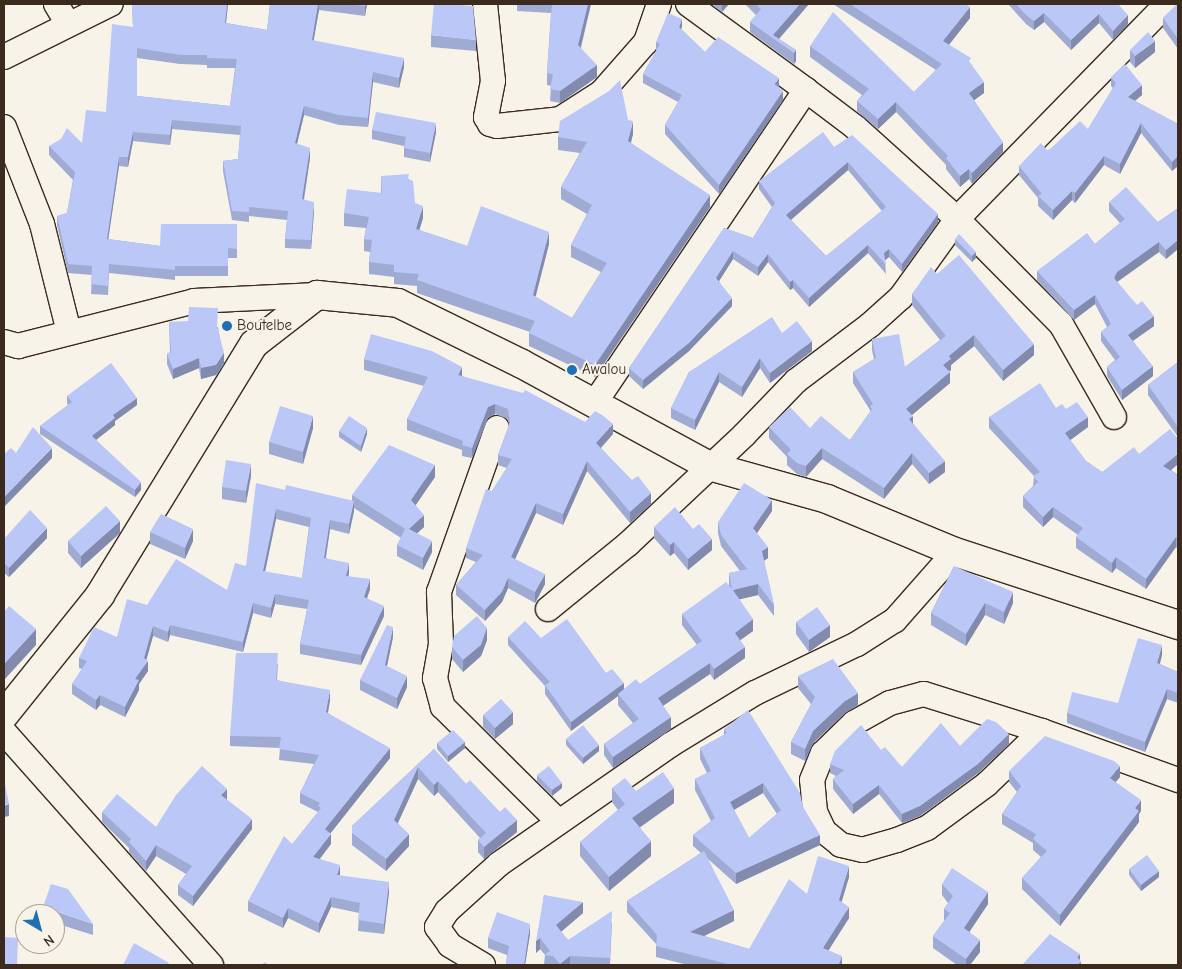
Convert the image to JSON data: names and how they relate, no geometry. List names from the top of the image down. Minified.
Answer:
{"places":["Boutelbe","Awalou"],"north":"bottom right"}
